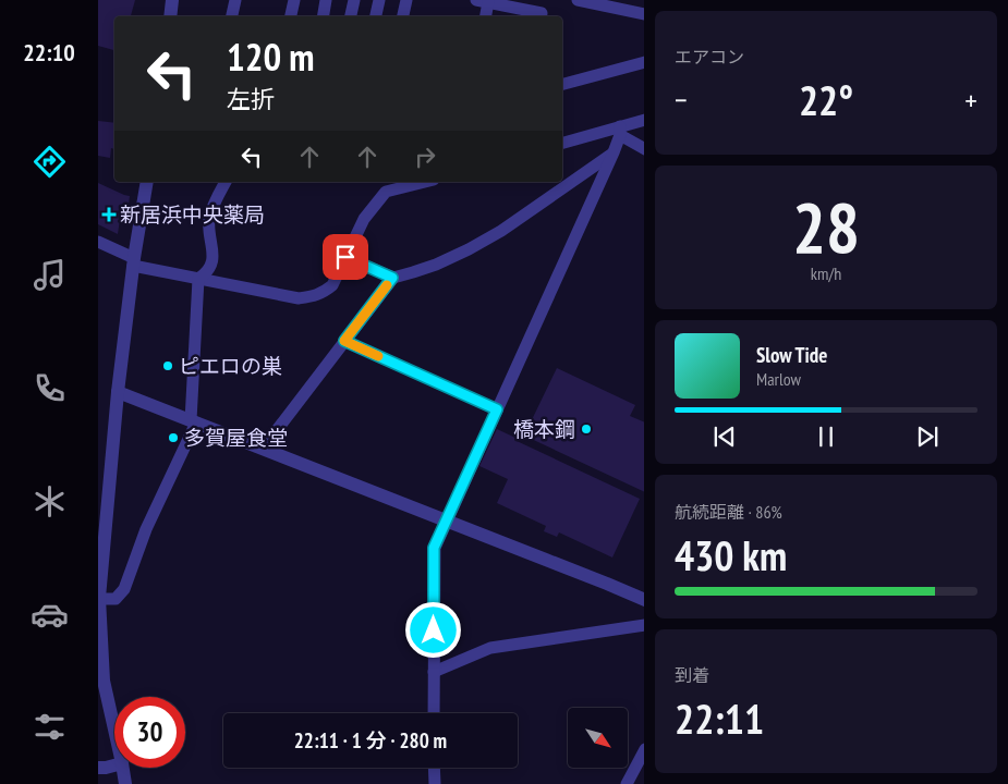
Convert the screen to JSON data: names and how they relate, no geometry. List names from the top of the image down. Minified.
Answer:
{"places":{"health":["新居浜中央薬局"],"other":["ピエロの巣","橋本鋼","多賀屋食堂"]},"north":"bottom right","page":{"tabs":"22:10","tile":["エアコン",["28","km/h"],["航続距離 · 86%","430 km"],["到着","22:11"]],"turn":["120 m","左折"],"heat":["−","22°","+"],"song":["Slow Tide","Marlow"],"limit":"30","trip":"22:11 · 1 分 · 280 m"}}
